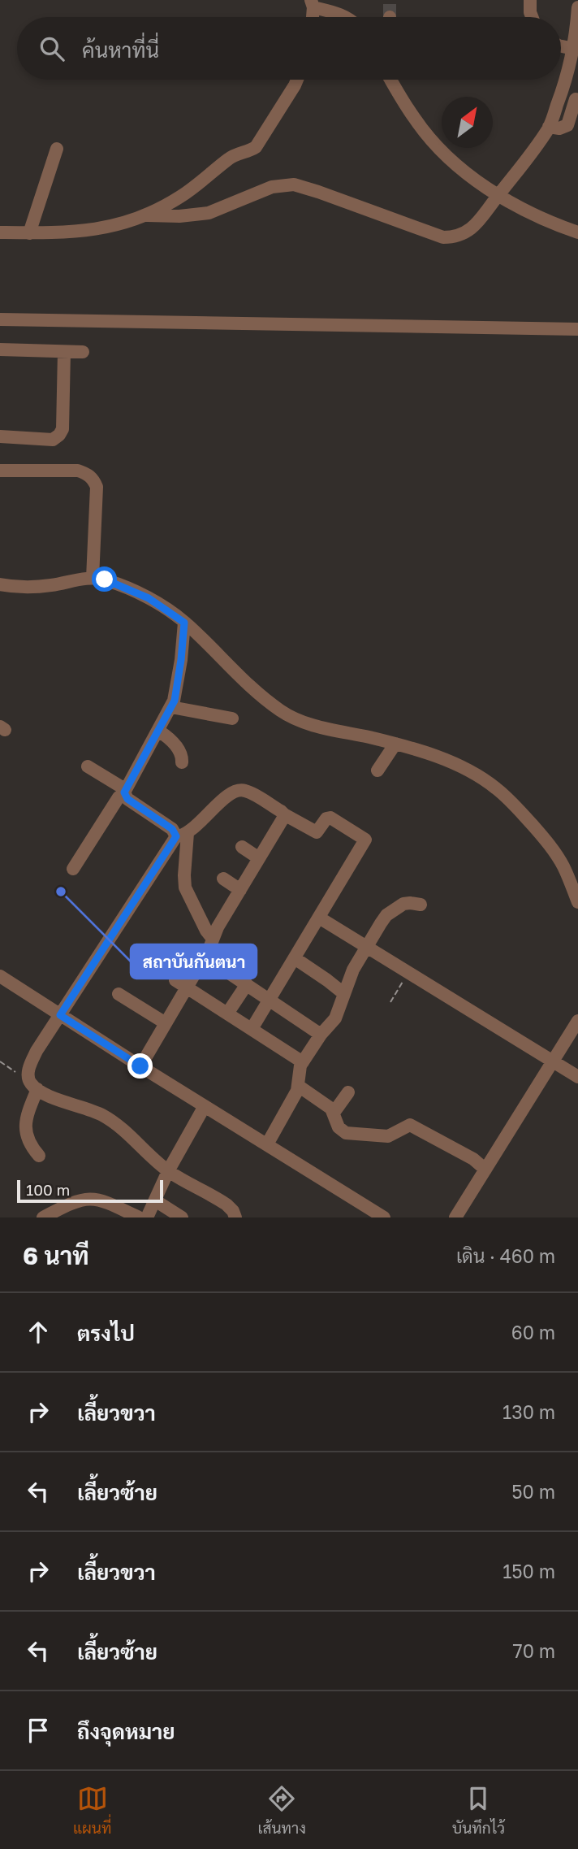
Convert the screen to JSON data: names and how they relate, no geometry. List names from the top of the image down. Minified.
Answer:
{"places":["สถาบันกันตนา"],"scale_bar":"100 m","north":"top right","page":{"search":"ค้นหาที่นี่","scale":"100 m","heading":["6 นาที","เดิน · 460 m"],"list":[["ตรงไป","60 m"],["เลี้ยวขวา","130 m"],["เลี้ยวซ้าย","50 m"],["เลี้ยวขวา","150 m"],["เลี้ยวซ้าย","70 m"],"ถึงจุดหมาย"],"nav":["แผนที่","เส้นทาง","บันทึกไว้"]}}
